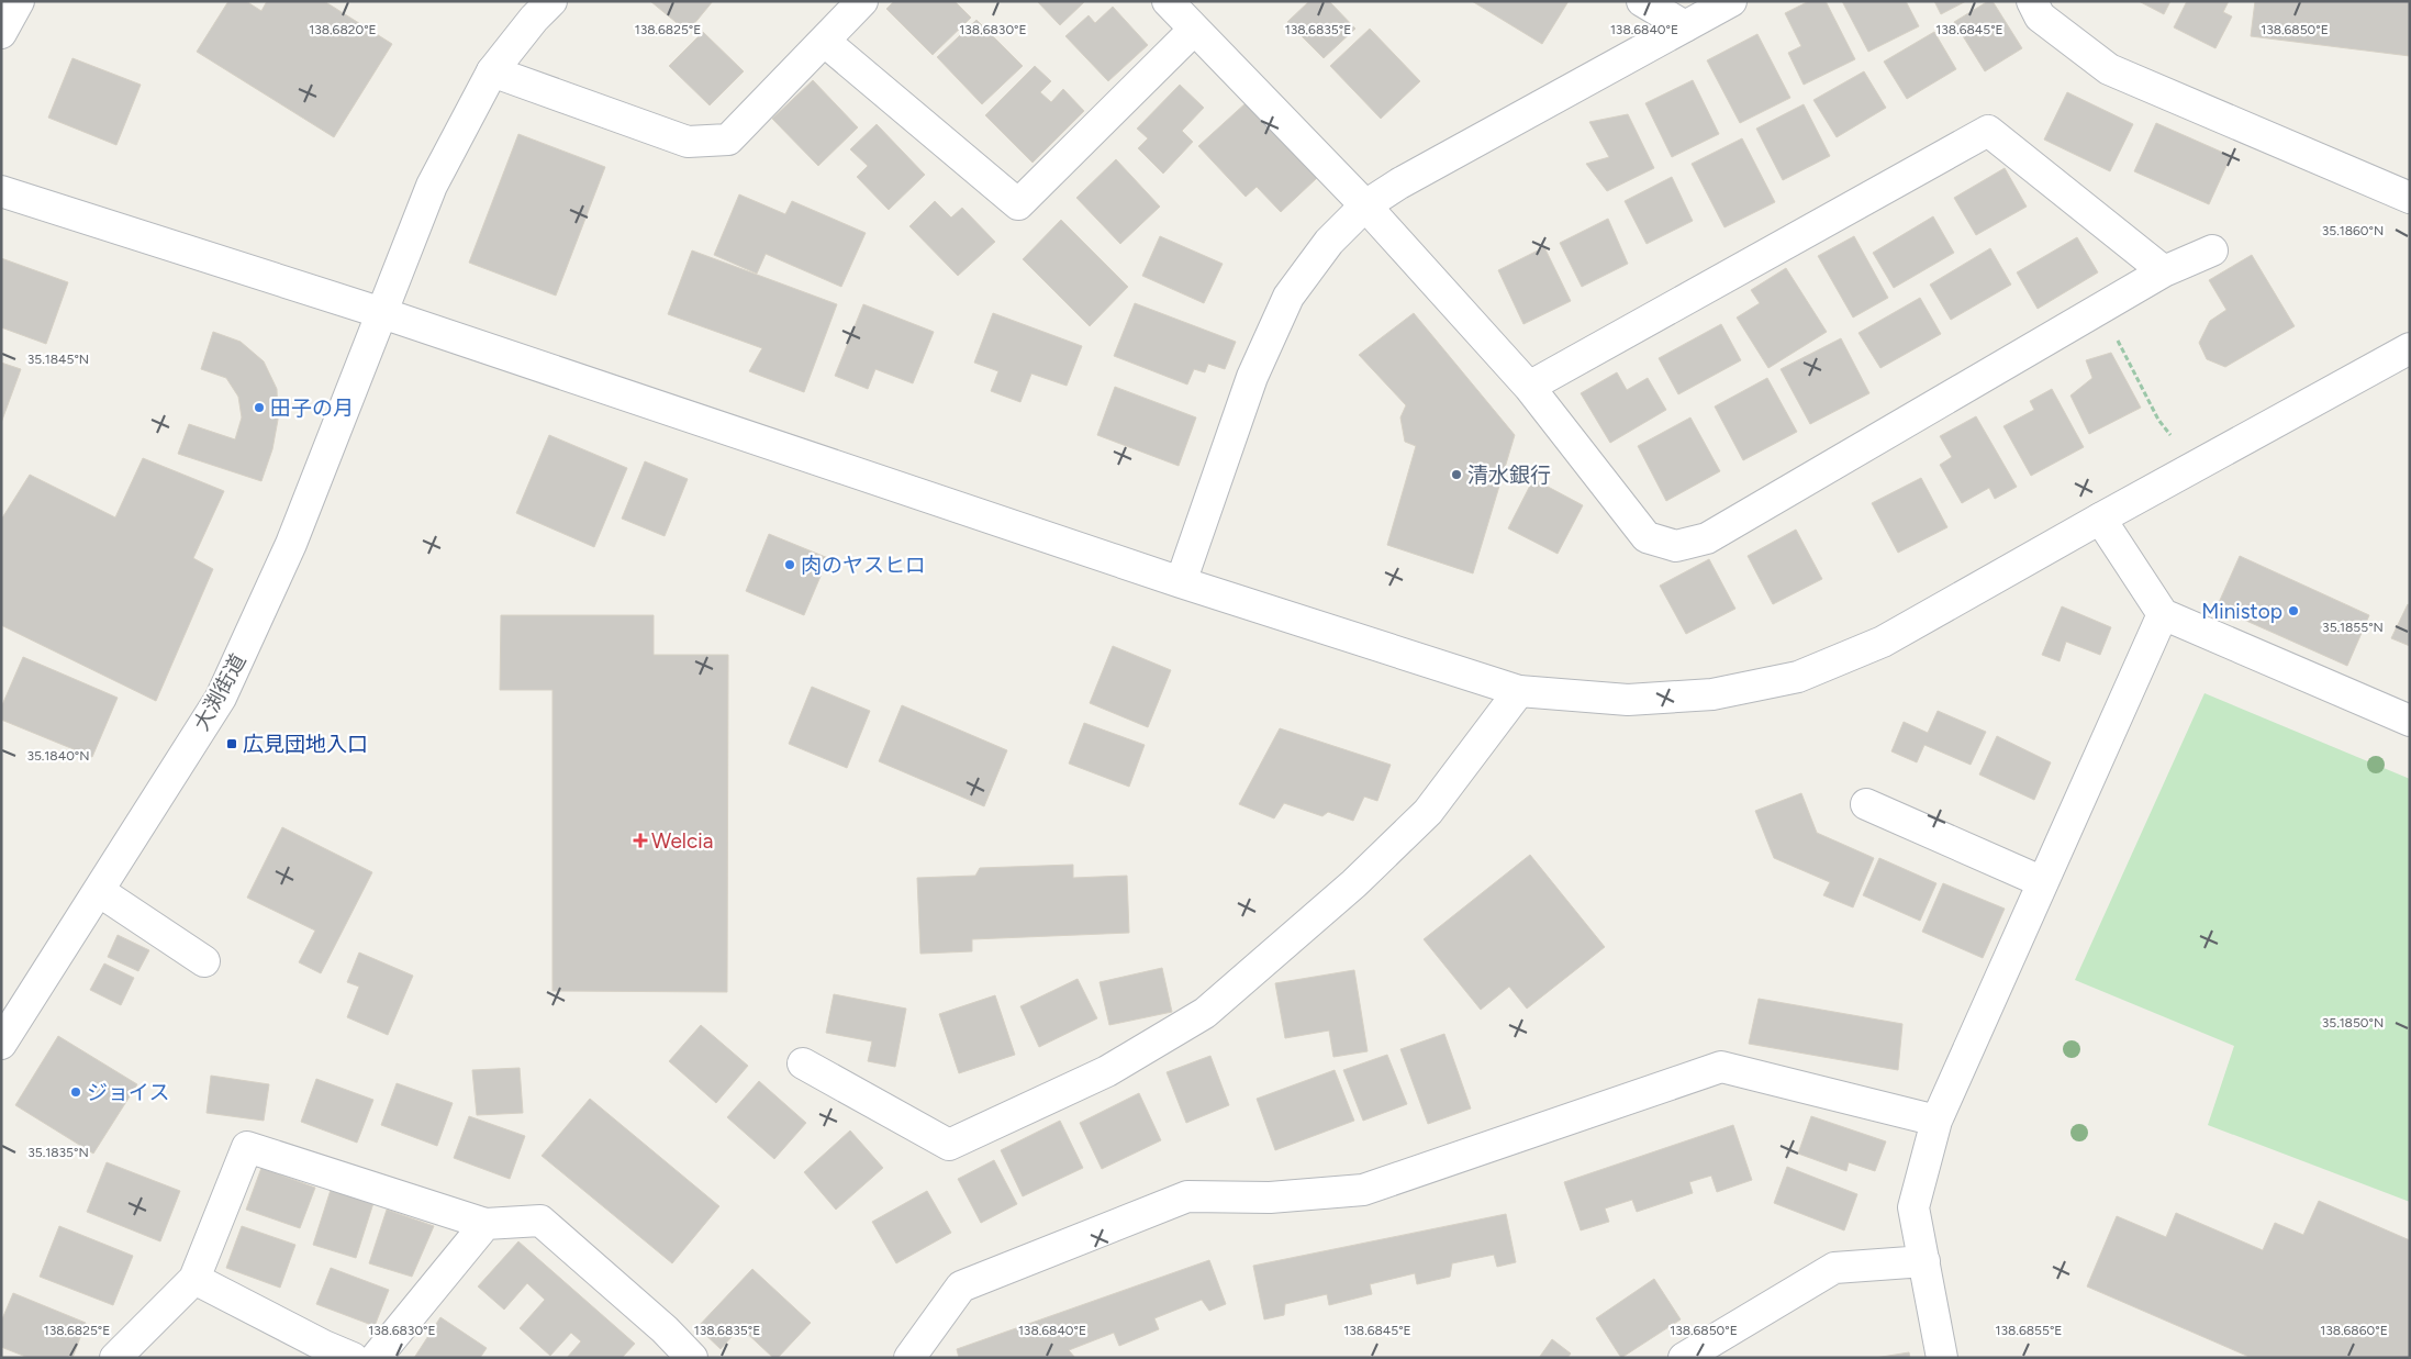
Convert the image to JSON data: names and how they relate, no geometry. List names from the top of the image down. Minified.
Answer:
{"streets":{"street":["大渕街道"]},"places":{"other":["田子の月","清水銀行","肉のヤスヒロ","Ministop","ジョイス"],"transit":["広見団地入口"],"health":["Welcia"]},"coordinates":["138.6820°E","138.6835°E","138.6845°E","138.6825°E","138.6830°E","138.6840°E","138.6850°E","35.1860°N","35.1845°N","35.1855°N","35.1840°N","35.1850°N","35.1835°N","138.6855°E","138.6860°E"]}
